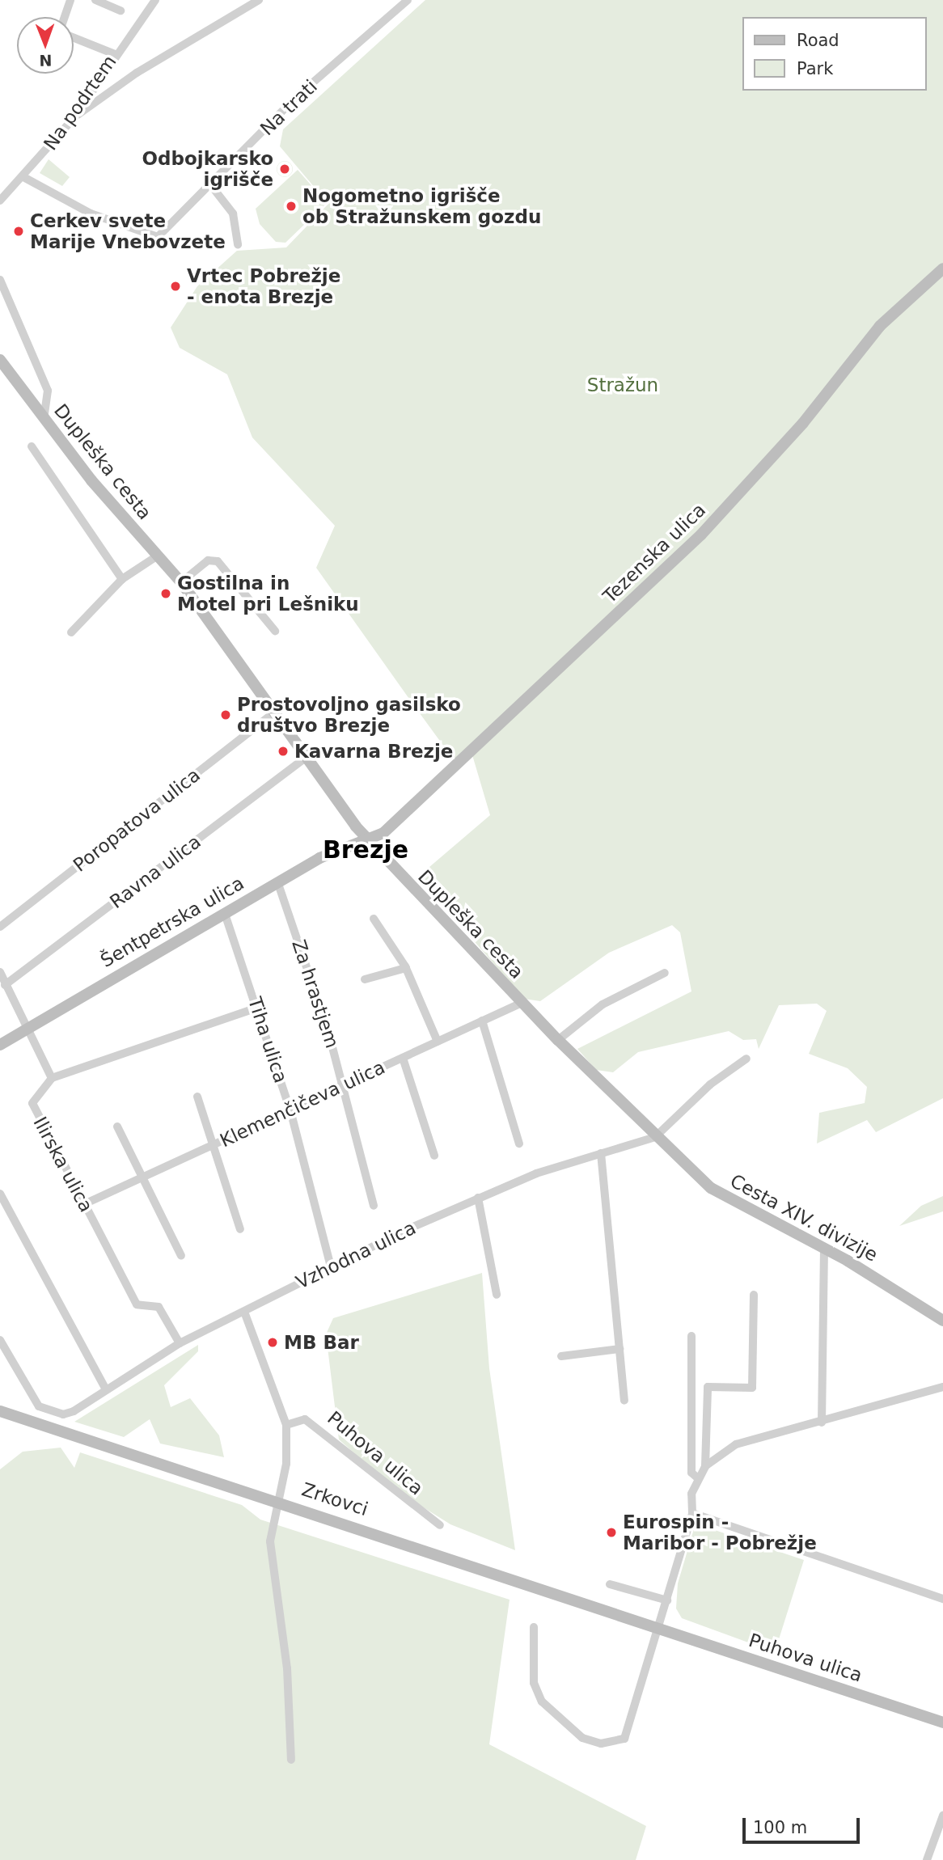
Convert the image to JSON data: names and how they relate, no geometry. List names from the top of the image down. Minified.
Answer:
{"streets":{"street":["Na podrtem","Na trati","Dupleška cesta","Tezenska ulica","Poropatova ulica","Ravna ulica","Šentpetrska ulica","Za hrastjem","Tiha ulica","Klemenčičeva ulica","Ilirska ulica","Cesta XIV. divizije","Vzhodna ulica","Puhova ulica","Zrkovci"]},"crossings":[["Na podrtem","Na trati"],["Dupleška cesta","Tezenska ulica"],["Dupleška cesta","Poropatova ulica"],["Dupleška cesta","Ravna ulica"],["Dupleška cesta","Šentpetrska ulica"],["Dupleška cesta","Klemenčičeva ulica"],["Dupleška cesta","Cesta XIV. divizije"],["Dupleška cesta","Vzhodna ulica"],["Tezenska ulica","Šentpetrska ulica"],["Šentpetrska ulica","Za hrastjem"],["Šentpetrska ulica","Tiha ulica"],["Za hrastjem","Klemenčičeva ulica"],["Tiha ulica","Klemenčičeva ulica"],["Tiha ulica","Vzhodna ulica"],["Klemenčičeva ulica","Ilirska ulica"],["Ilirska ulica","Vzhodna ulica"],["Cesta XIV. divizije","Vzhodna ulica"],["Puhova ulica","Zrkovci"]],"districts":["Brezje"],"parks":["Stražun"],"places":["Odbojkarsko igrišče","Nogometno igrišče ob Stražunskem gozdu","Cerkev svete Marije Vnebovzete","Vrtec Pobrežje - enota Brezje","Gostilna in Motel pri Lešniku","Prostovoljno gasilsko društvo Brezje","Kavarna Brezje","MB Bar","Eurospin - Maribor - Pobrežje"],"legend":["Road","Park"],"scale_bar":"100 m","north":"bottom"}
